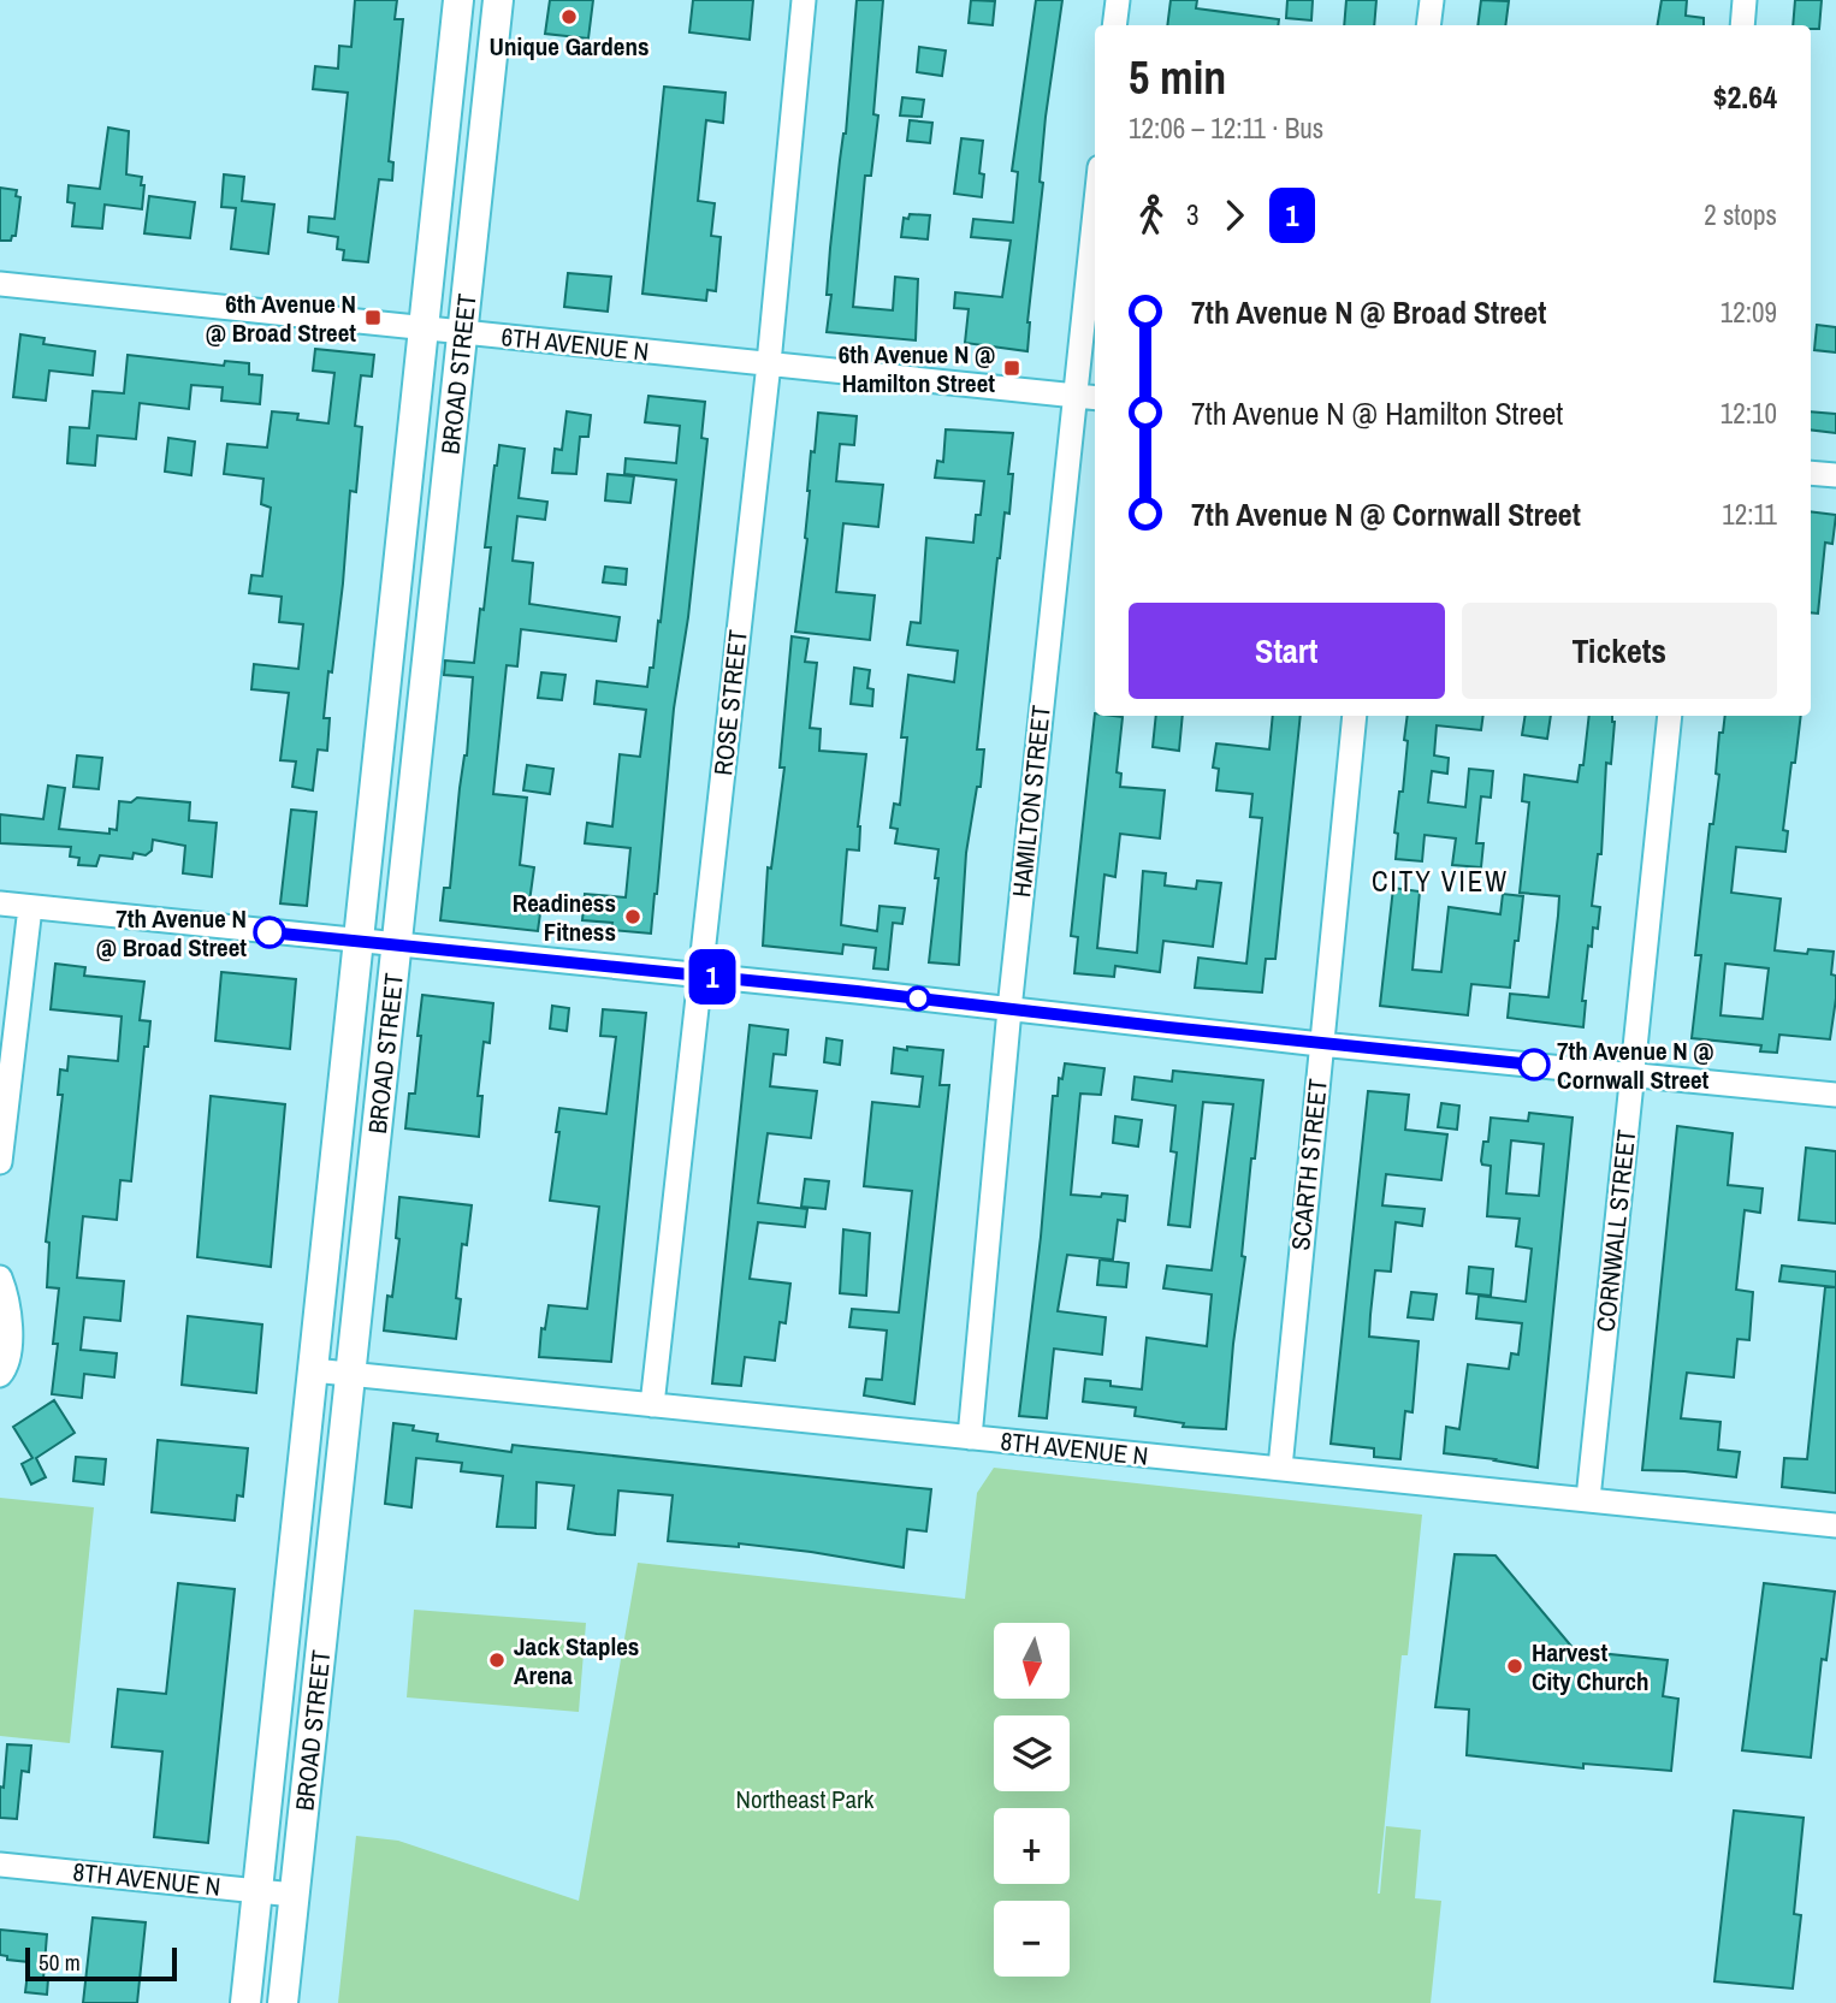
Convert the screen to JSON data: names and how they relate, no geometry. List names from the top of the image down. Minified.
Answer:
{"streets":{"main road":["BROAD STREET"],"street":["6TH AVENUE N","ROSE STREET","HAMILTON STREET","SCARTH STREET","CORNWALL STREET","8TH AVENUE N"]},"crossings":[["6TH AVENUE N","BROAD STREET"],["6TH AVENUE N","ROSE STREET"],["6TH AVENUE N","HAMILTON STREET"],["BROAD STREET","8TH AVENUE N"],["ROSE STREET","8TH AVENUE N"],["HAMILTON STREET","8TH AVENUE N"],["SCARTH STREET","8TH AVENUE N"],["CORNWALL STREET","8TH AVENUE N"]],"districts":["CITY VIEW"],"parks":["Northeast Park"],"places":{"other":["Unique Gardens","Readiness Fitness","7th Avenue N @ Broad Street","7th Avenue N @ Cornwall Street","Jack Staples Arena","Harvest City Church"],"transit":["6th Avenue N @ Broad Street","6th Avenue N @ Hamilton Street"]},"lines":["bus line 1"],"scale_bar":"50 m","north":"bottom","page":{"on_map":"1","heading":["5 min","12:06 – 12:11 · Bus","$2.64"],"legs":["3","1","2 stops"],"list":[{"name":"7th Avenue N @ Broad Street","value":"12:09"},{"name":"7th Avenue N @ Hamilton Street","value":"12:10"},{"name":"7th Avenue N @ Cornwall Street","value":"12:11"}],"buttons":["Start","Tickets"],"map_buttons":["+","−"],"scale":"50 m"}}
